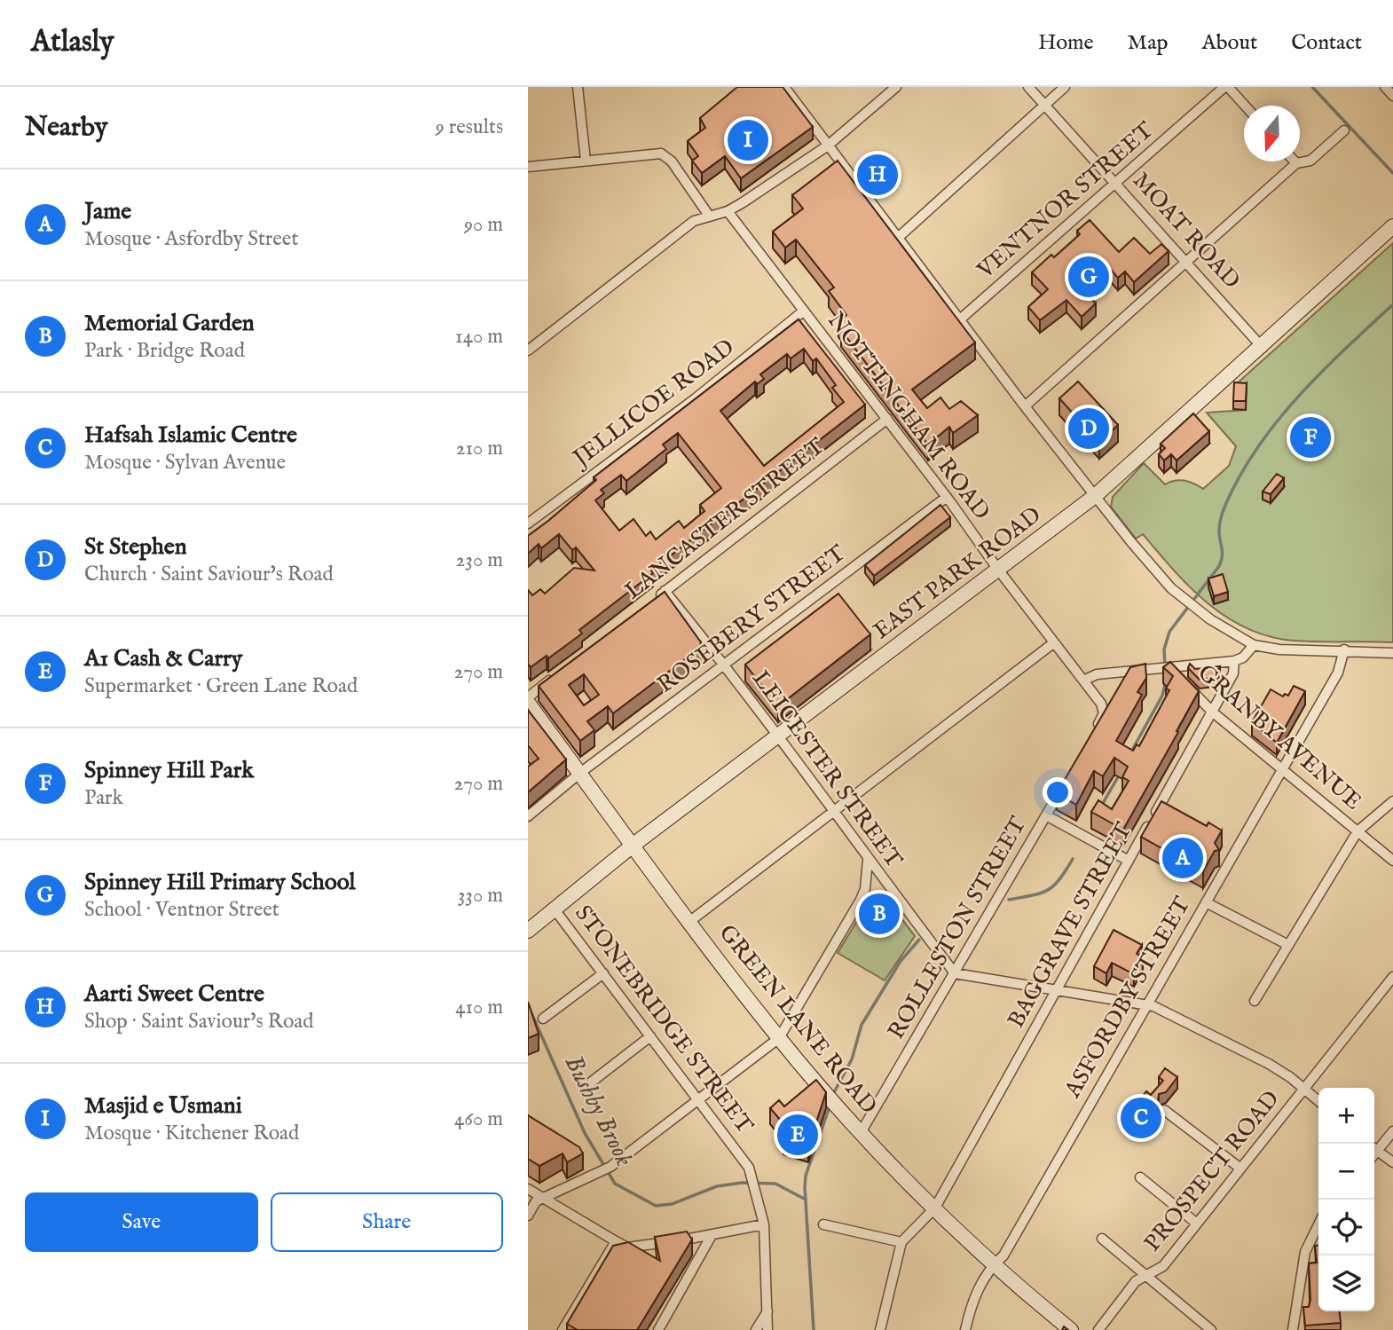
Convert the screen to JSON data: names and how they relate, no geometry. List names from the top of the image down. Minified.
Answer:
{"streets":{"main road":["EAST PARK ROAD","GREEN LANE ROAD"],"street":["VENTNOR STREET","MOAT ROAD","JELLICOE ROAD","NOTTINGHAM ROAD","LANCASTER STREET","ROSEBERY STREET","GRANBY AVENUE","LEICESTER STREET","BAGGRAVE STREET","ROLLESTON STREET","ASFORDBY STREET","STONEBRIDGE STREET","PROSPECT ROAD"]},"crossings":[["VENTNOR STREET","MOAT ROAD"],["MOAT ROAD","EAST PARK ROAD"],["JELLICOE ROAD","NOTTINGHAM ROAD"],["NOTTINGHAM ROAD","LANCASTER STREET"],["NOTTINGHAM ROAD","EAST PARK ROAD"],["NOTTINGHAM ROAD","ROSEBERY STREET"],["LANCASTER STREET","LEICESTER STREET"],["EAST PARK ROAD","LEICESTER STREET"],["EAST PARK ROAD","STONEBRIDGE STREET"],["EAST PARK ROAD","GREEN LANE ROAD"],["ROSEBERY STREET","LEICESTER STREET"],["ROSEBERY STREET","GREEN LANE ROAD"],["GRANBY AVENUE","BAGGRAVE STREET"],["GRANBY AVENUE","ASFORDBY STREET"],["LEICESTER STREET","ROLLESTON STREET"],["BAGGRAVE STREET","GREEN LANE ROAD"],["ROLLESTON STREET","GREEN LANE ROAD"],["ASFORDBY STREET","GREEN LANE ROAD"]],"water":["Bushby Brook"],"north":"bottom","page":{"header":"Atlasly","nav":["Home","Map","About","Contact"],"heading":["Nearby","9 results"],"pins":["I","H","G","D","F","A","B","C","E"],"list":[{"mark":"A","name":"Jame","note":"Mosque · Asfordby Street","value":"90 m"},{"mark":"B","name":"Memorial Garden","note":"Park · Bridge Road","value":"140 m"},{"mark":"C","name":"Hafsah Islamic Centre","note":"Mosque · Sylvan Avenue","value":"210 m"},{"mark":"D","name":"St Stephen","note":"Church · Saint Saviour's Road","value":"230 m"},{"mark":"E","name":"A1 Cash & Carry","note":"Supermarket · Green Lane Road","value":"270 m"},{"mark":"F","name":"Spinney Hill Park","note":"Park","value":"270 m"},{"mark":"G","name":"Spinney Hill Primary School","note":"School · Ventnor Street","value":"330 m"},{"mark":"H","name":"Aarti Sweet Centre","note":"Shop · Saint Saviour's Road","value":"410 m"},{"mark":"I","name":"Masjid e Usmani","note":"Mosque · Kitchener Road","value":"460 m"}],"map_buttons":["+","−"],"buttons":["Save","Share"]}}
